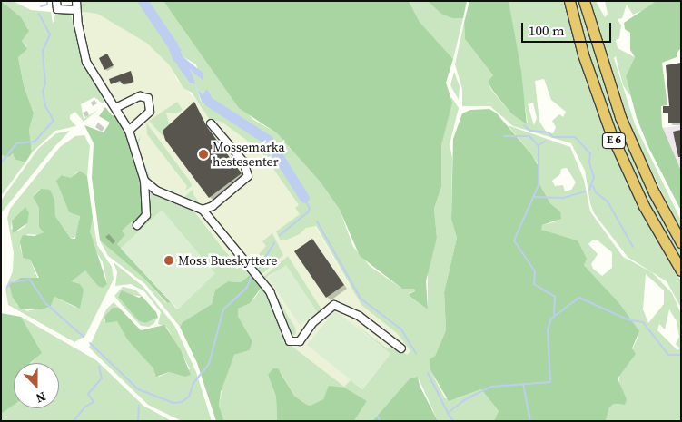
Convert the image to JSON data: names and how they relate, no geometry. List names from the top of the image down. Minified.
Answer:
{"streets":{"highway":["E 6"]},"places":["Mossemarka hestesenter","Moss Bueskyttere"],"scale_bar":"100 m","north":"bottom"}
